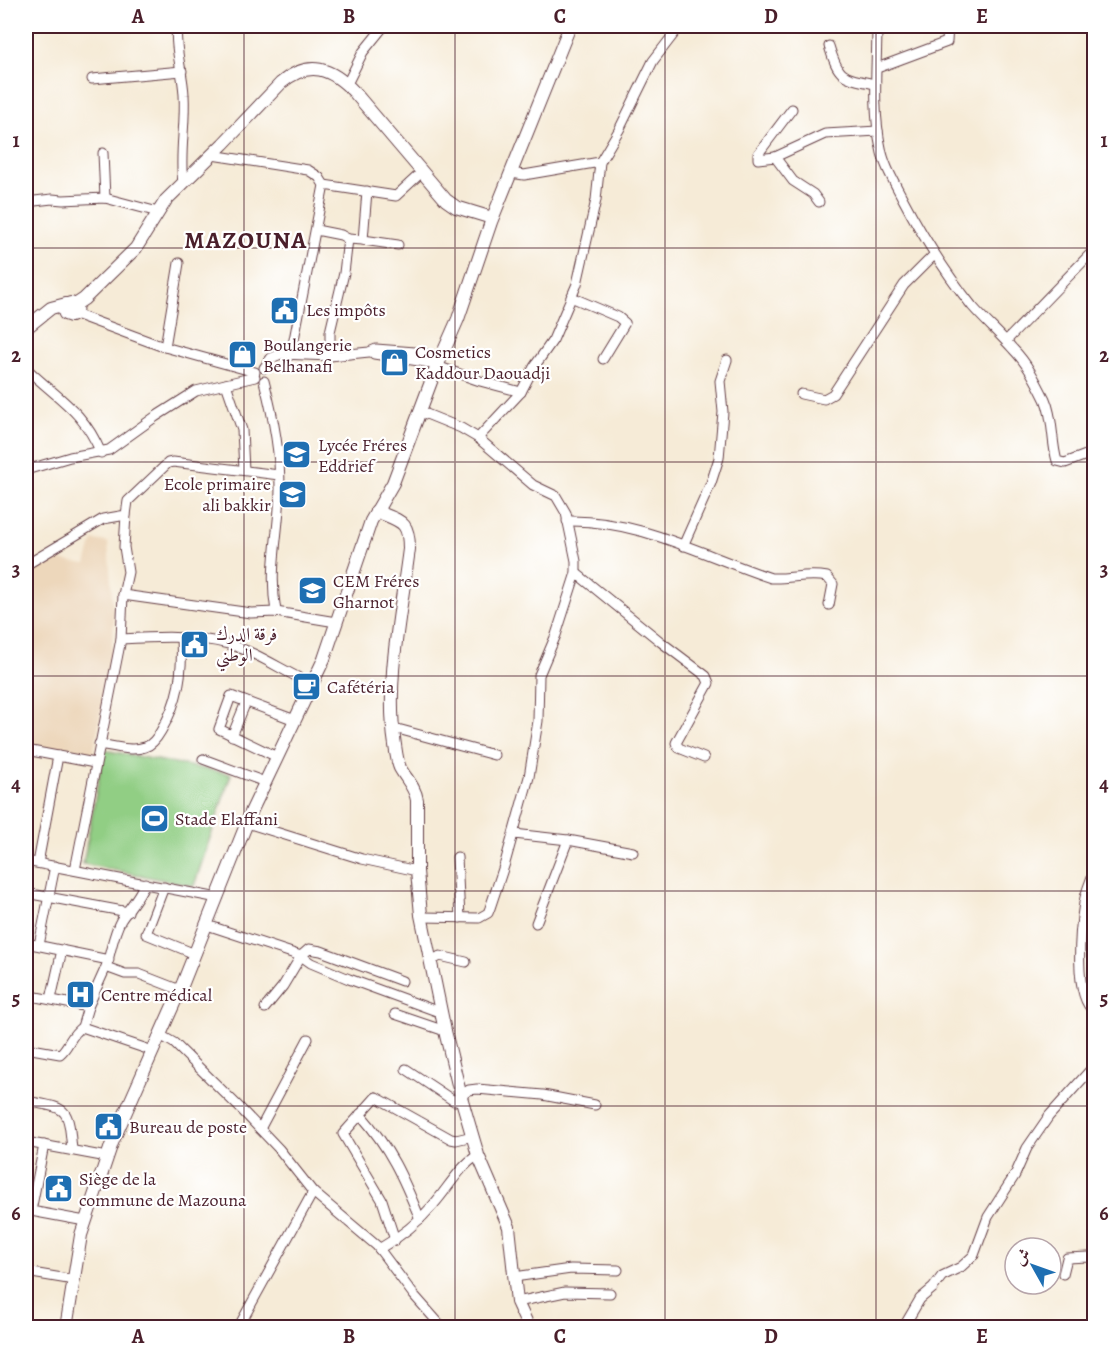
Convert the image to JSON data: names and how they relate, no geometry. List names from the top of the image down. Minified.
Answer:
{"districts":["MAZOUNA"],"places":{"public building":["Les impôts","فرقة الدرك الوطني","Bureau de poste","Siège de la commune de Mazouna"],"shop":["Boulangerie Belhanafi","Cosmetics Kaddour Daouadji"],"school or university":["Lycée Fréres Eddrief","Ecole primaire ali bakkir","CEM Fréres Gharnot"],"cafe":["Cafétéria"],"sports":["Stade Elaffani"],"hospital":["Centre médical"]},"north":"top left","grid":{"columns":["A","B","C","D","E"],"rows":["1","2","3","4","5","6"]}}
